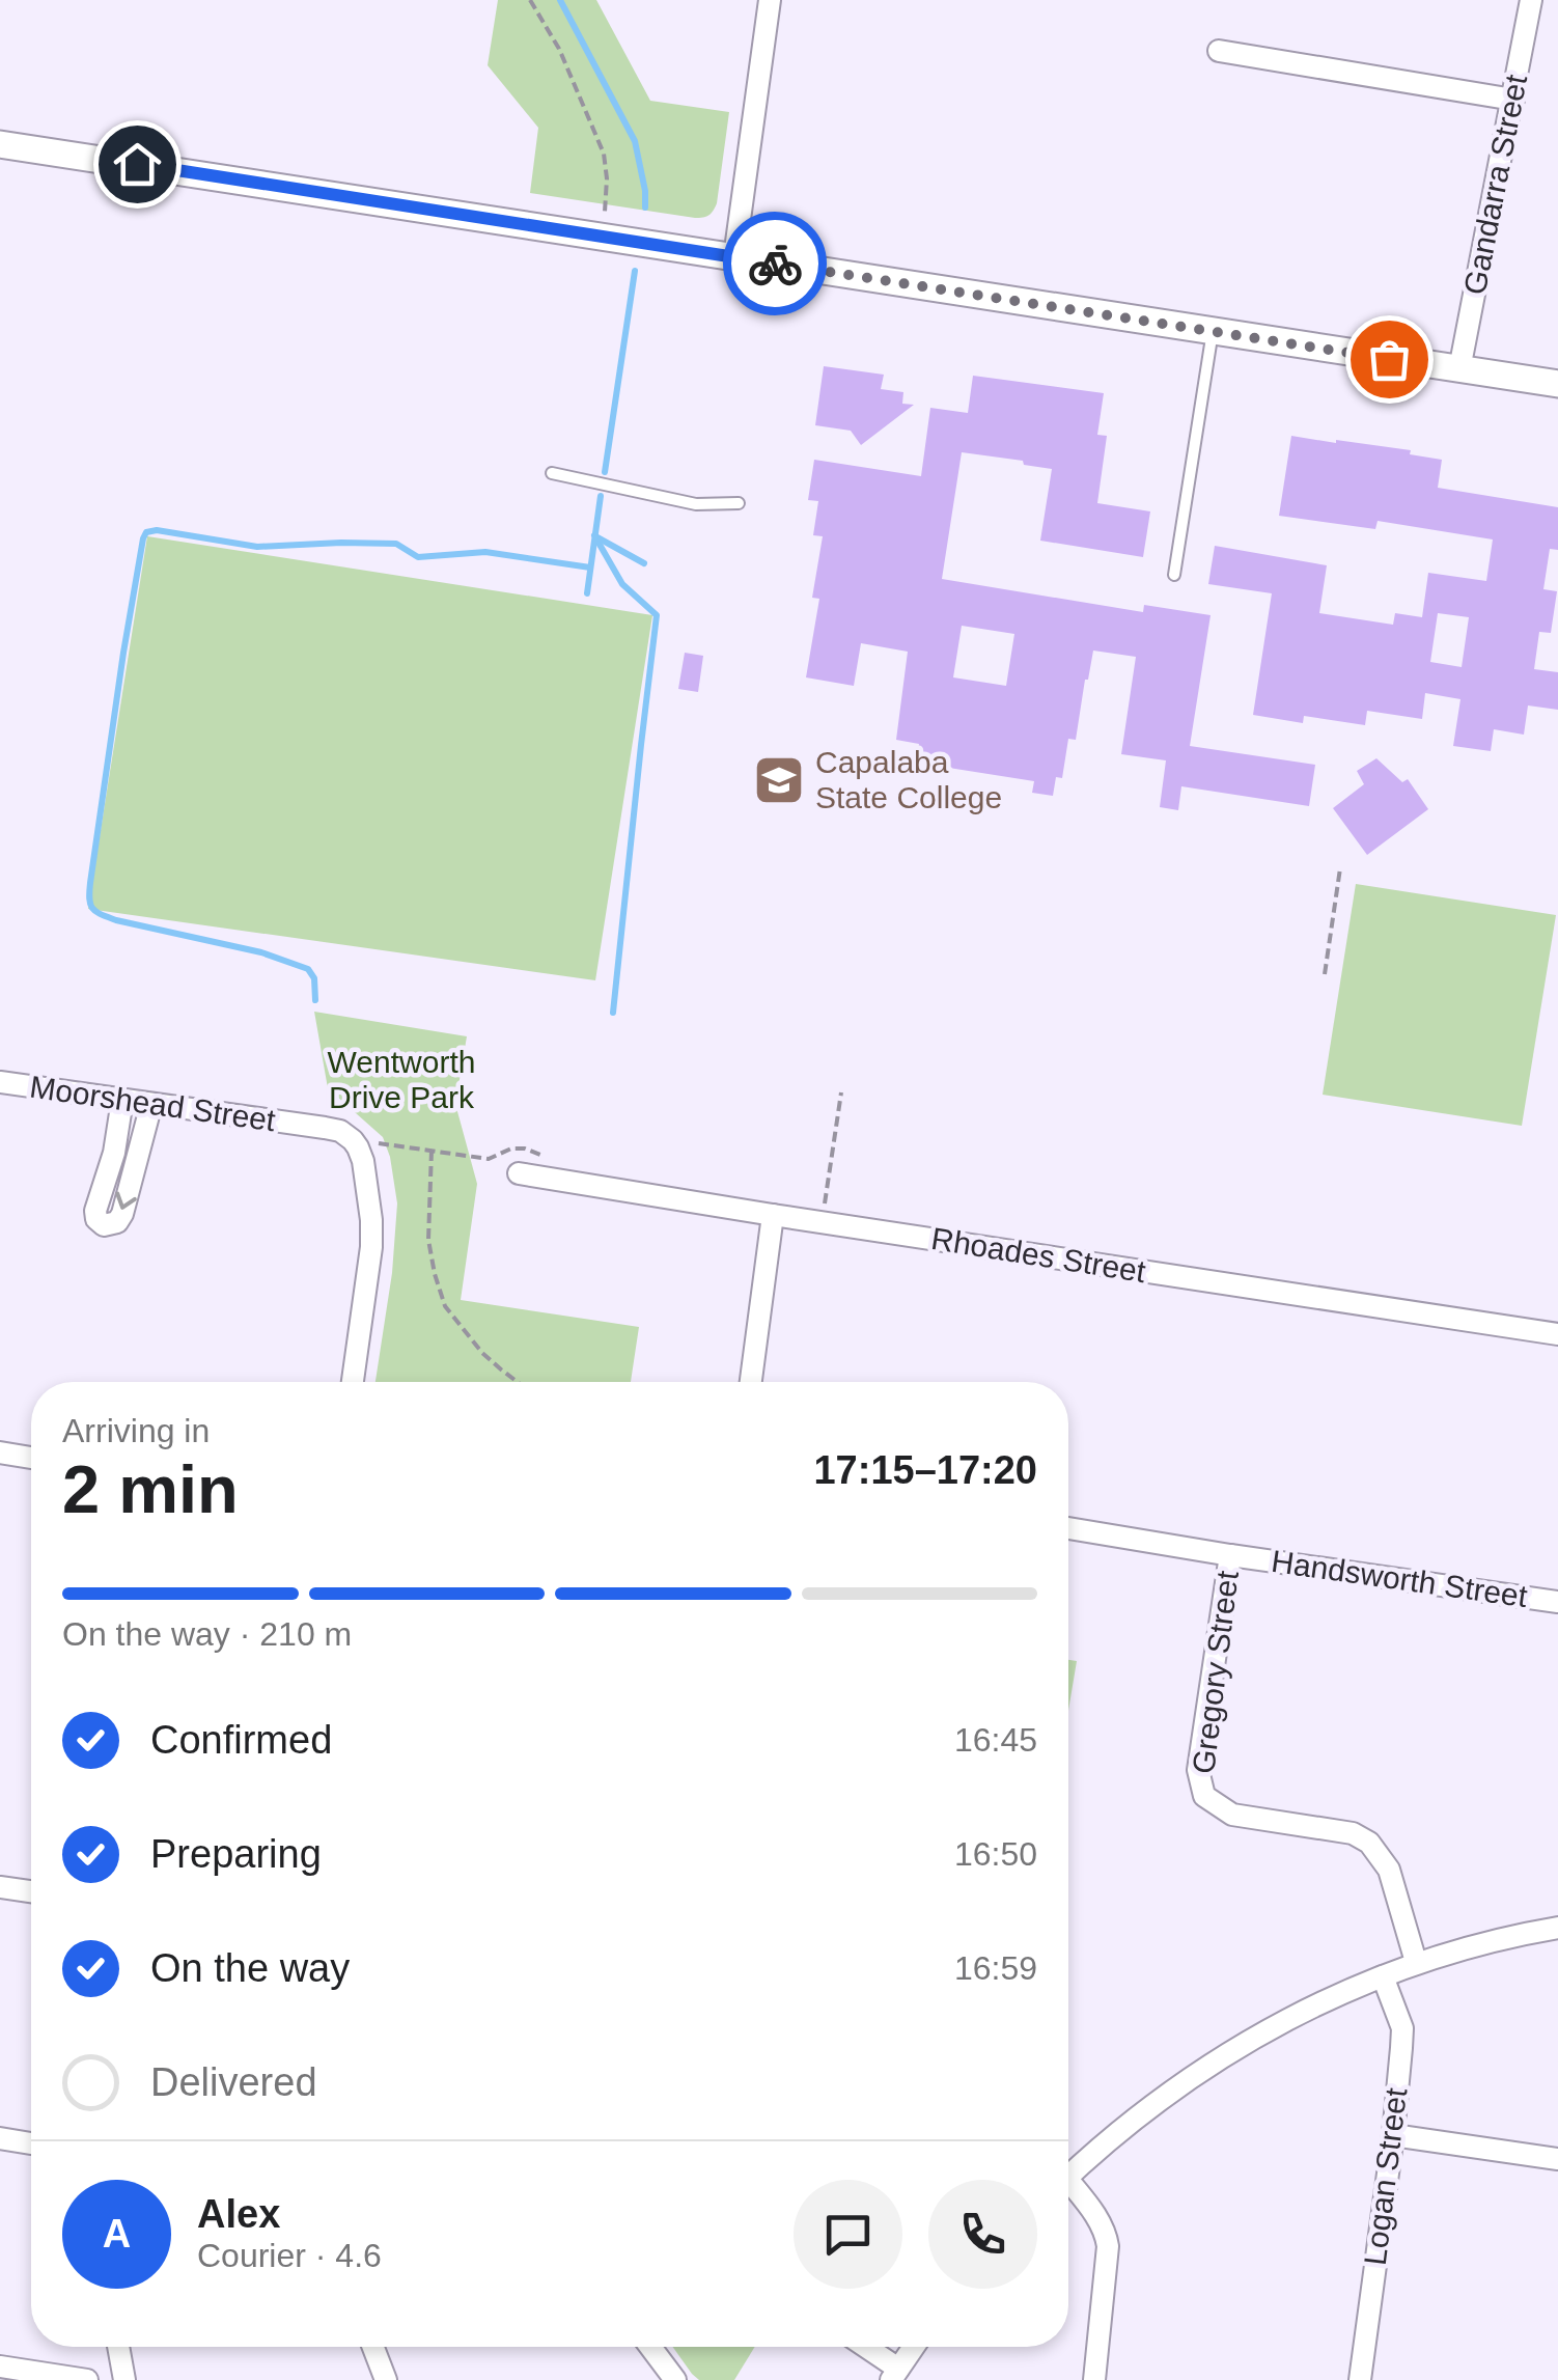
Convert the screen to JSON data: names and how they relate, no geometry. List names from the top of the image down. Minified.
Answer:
{"streets":{"street":["Gandarra Street","Moorshead Street","Rhoades Street","Handsworth Street","Gregory Street","Logan Street"]},"crossings":[["Handsworth Street","Gregory Street"]],"parks":["Wentworth Drive Park"],"places":{"school or university":["Capalaba State College"]},"page":{"heading":["2 min","Arriving in","17:15–17:20"],"panel":["Alex","Courier · 4.6"],"bar":"On the way · 210 m","list":[["Confirmed","16:45"],["Preparing","16:50"],["On the way","16:59"],"Delivered"],"round":"A"}}
